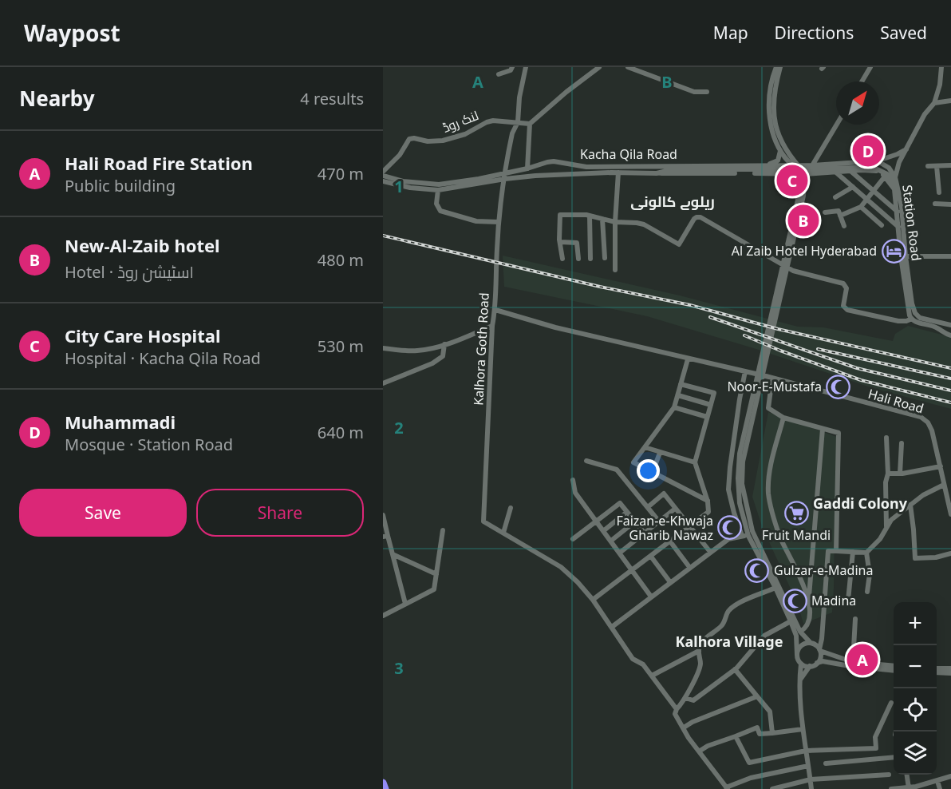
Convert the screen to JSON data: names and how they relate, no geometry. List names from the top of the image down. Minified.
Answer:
{"streets":{"street":["لنک روڈ","Kacha Qila Road","Station Road","Kalhora Goth Road","Hali Road"]},"crossings":[["لنک روڈ","Kalhora Goth Road"],["Kacha Qila Road","Station Road"],["Kacha Qila Road","Kalhora Goth Road"],["Kalhora Goth Road","Hali Road"]],"districts":["ریلوے کالونی","Gaddi Colony","Kalhora Village"],"places":{"hotel":["Al Zaib Hotel Hyderabad"],"mosque":["Noor-E-Mustafa","Faizan-e-Khwaja Gharib Nawaz","Gulzar-e-Madina","Madina"],"supermarket":["Fruit Mandi"]},"north":"top right","page":{"header":"Waypost","nav":["Map","Directions","Saved"],"heading":["Nearby","4 results"],"list":[{"mark":"A","name":"Hali Road Fire Station","note":"Public building","value":"470 m"},{"mark":"B","name":"New-Al-Zaib hotel","note":"Hotel · اسٹیشن روڈ","value":"480 m"},{"mark":"C","name":"City Care Hospital","note":"Hospital · Kacha Qila Road","value":"530 m"},{"mark":"D","name":"Muhammadi","note":"Mosque · Station Road","value":"640 m"}],"pins":["D","C","B","A"],"buttons":["Save","Share"],"map_buttons":["+","−"]},"grid":{"columns":["A","B"],"rows":["1","2","3"]}}
